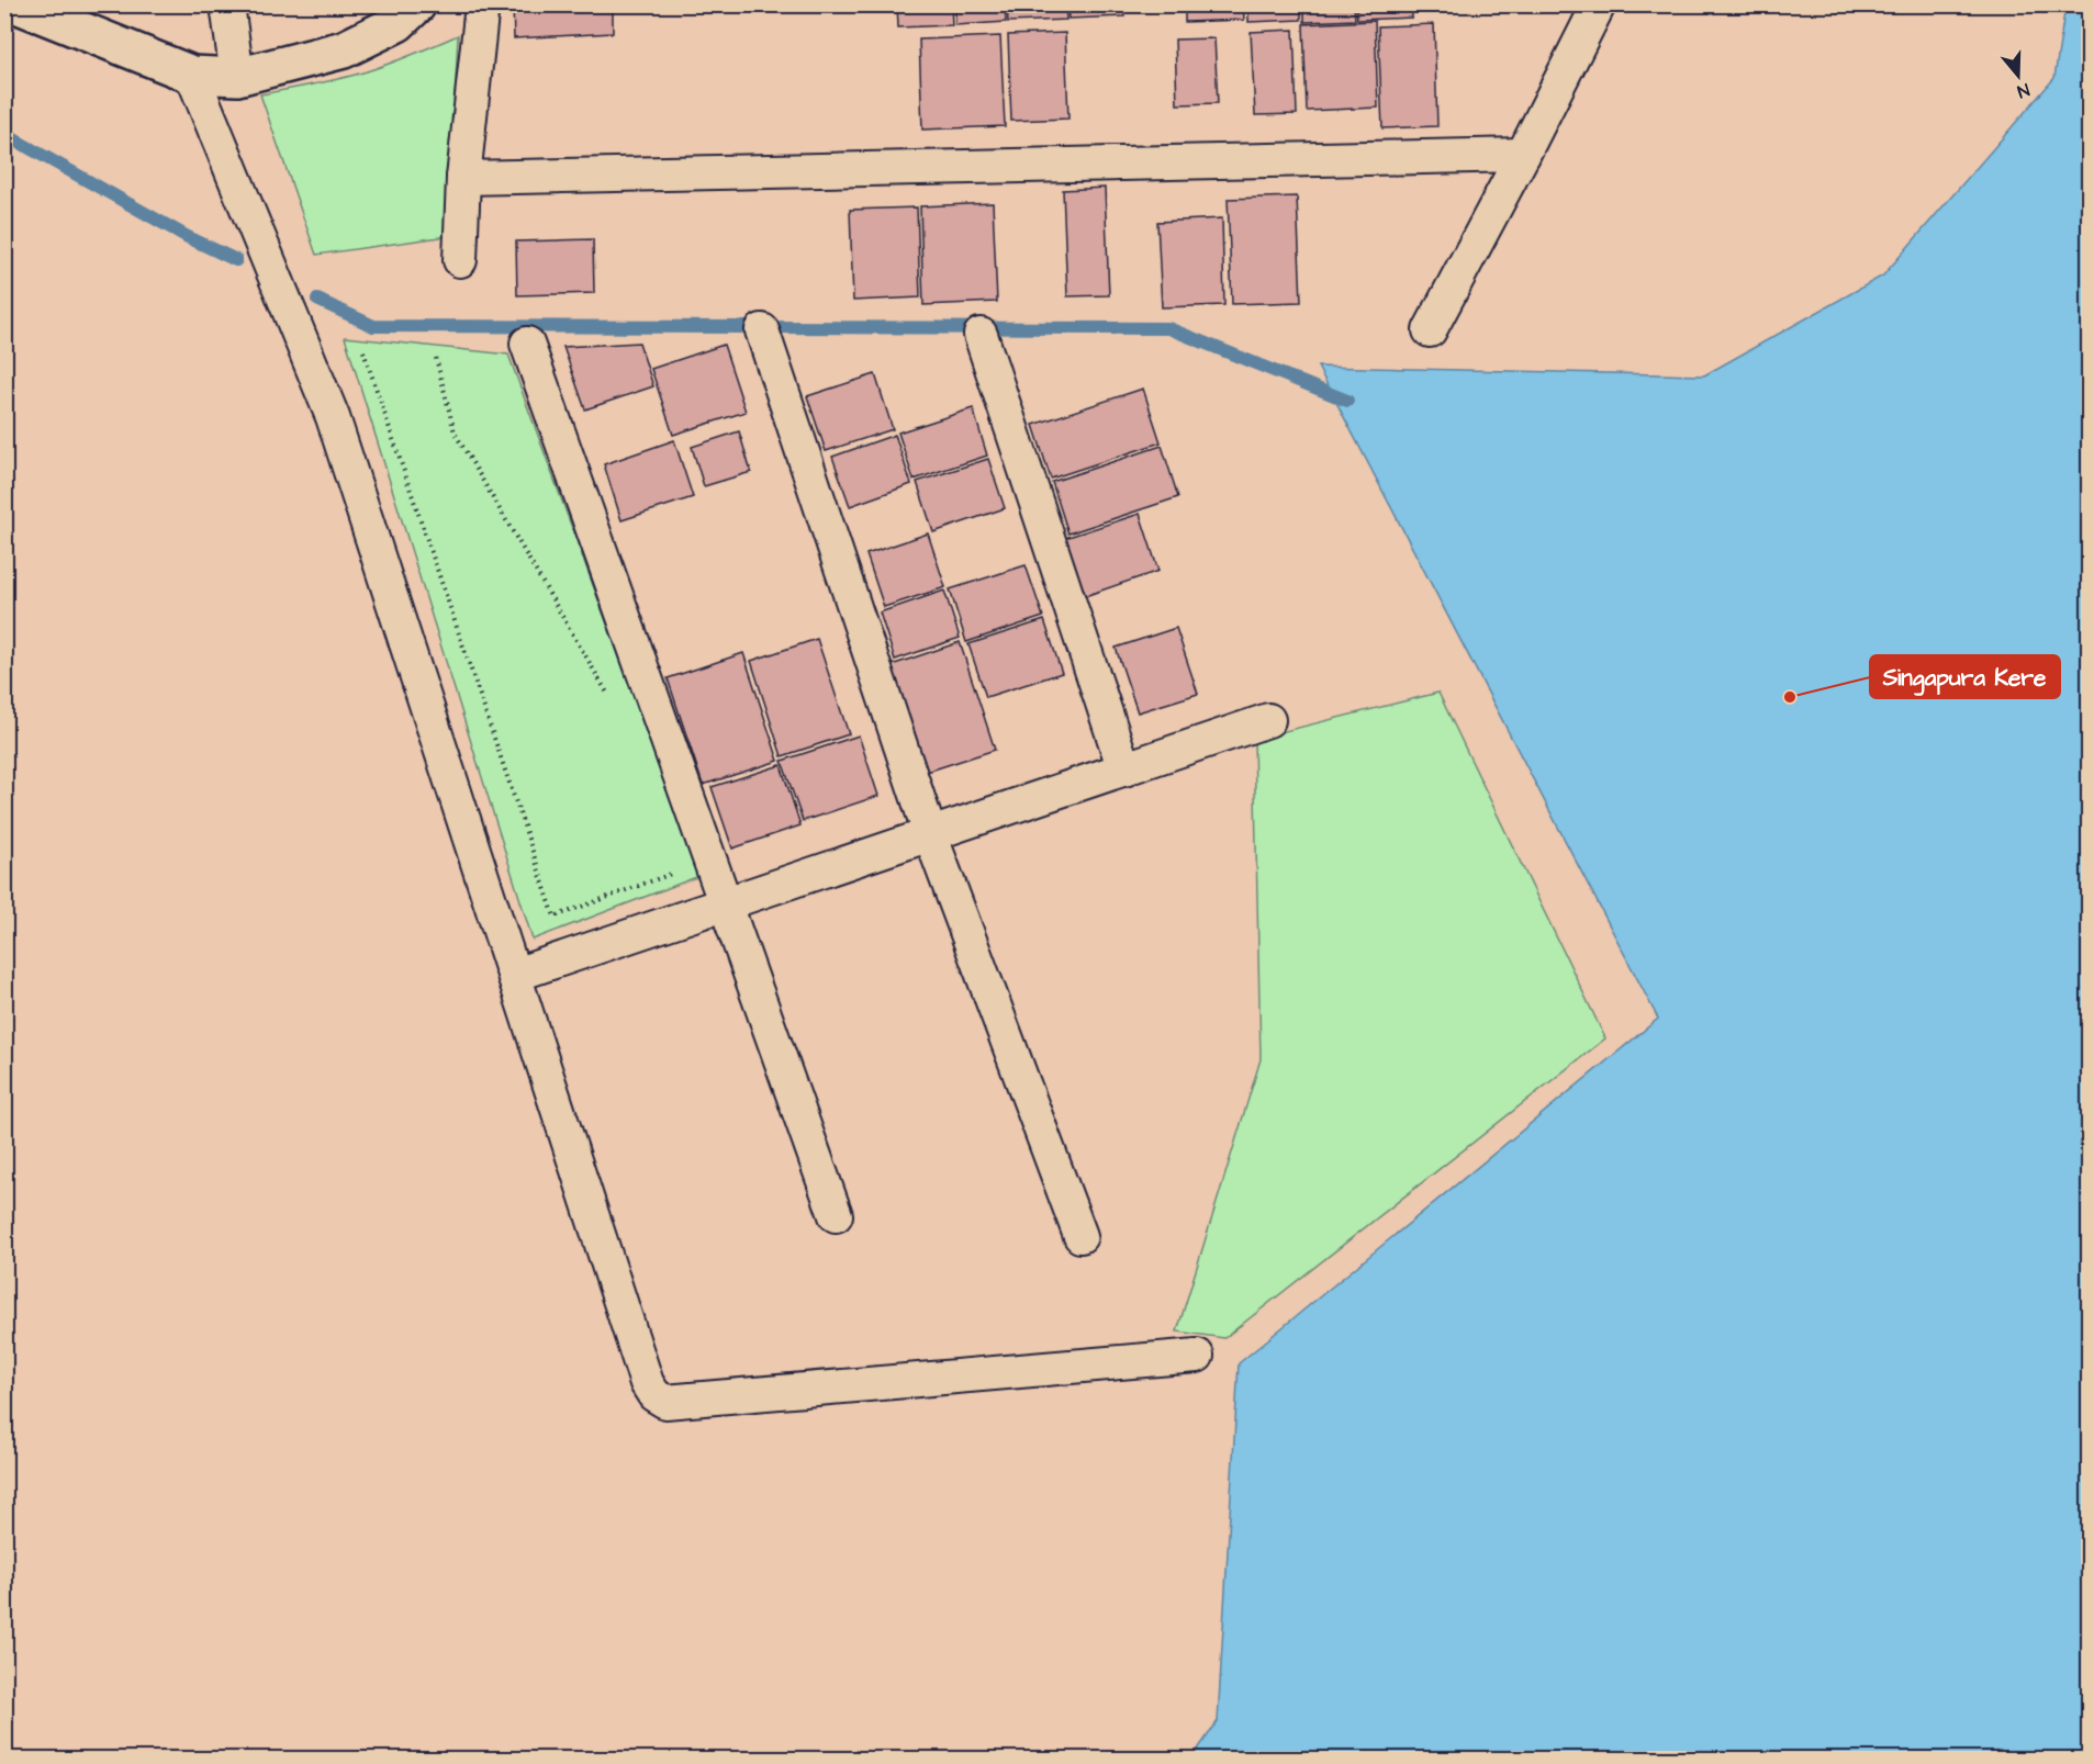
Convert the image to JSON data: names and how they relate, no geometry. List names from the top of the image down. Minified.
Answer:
{"places":["Singapura Kere"],"north":"bottom"}
